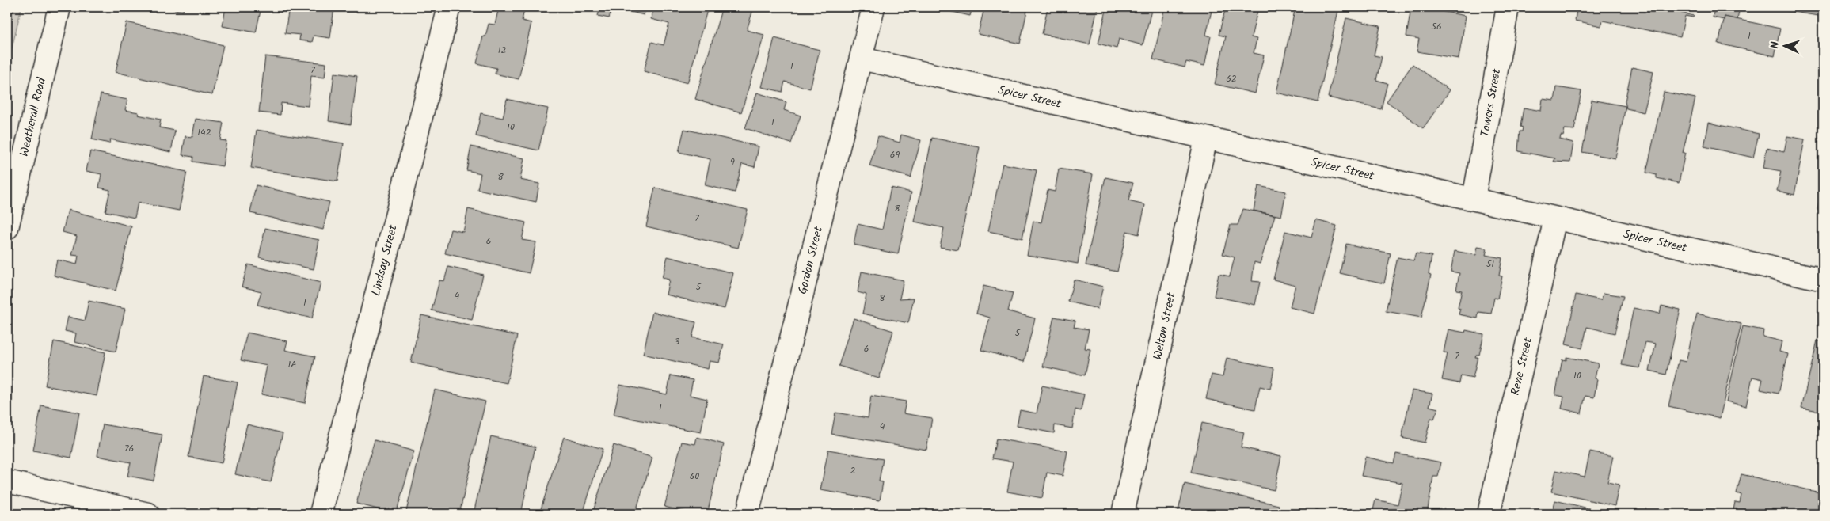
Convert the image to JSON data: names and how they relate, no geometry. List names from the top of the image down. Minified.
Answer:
{"streets":{"street":["Spicer Street","Towers Street","Weatherall Road","Lindsay Street","Gordon Street","Welton Street","Rene Street"]},"crossings":[["Spicer Street","Towers Street"],["Spicer Street","Gordon Street"],["Spicer Street","Welton Street"],["Spicer Street","Rene Street"]],"house_numbers":["56","1","12","1","7","62","1","10","142","69","9","8","8","7","6","51","5","4","8","1","5","3","6","7","1A","10","1","4","76","2","60"],"north":"left"}
